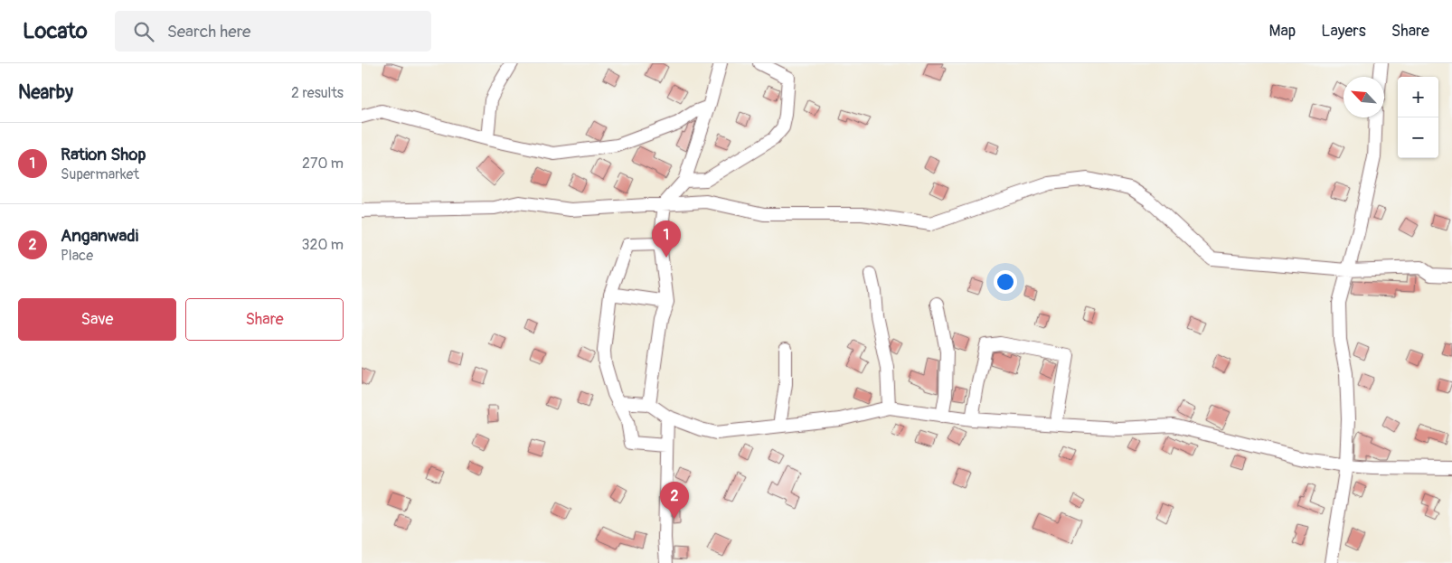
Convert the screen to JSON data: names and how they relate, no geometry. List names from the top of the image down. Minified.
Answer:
{"north":"top left","page":{"header":"Locato","search":"Search here","nav":["Map","Layers","Share"],"heading":["Nearby","2 results"],"map_buttons":["+","−"],"list":[{"mark":"1","name":"Ration Shop","note":"Supermarket","value":"270 m"},{"mark":"2","name":"Anganwadi","note":"Place","value":"320 m"}],"pins":["1","2"],"buttons":["Save","Share"]}}
